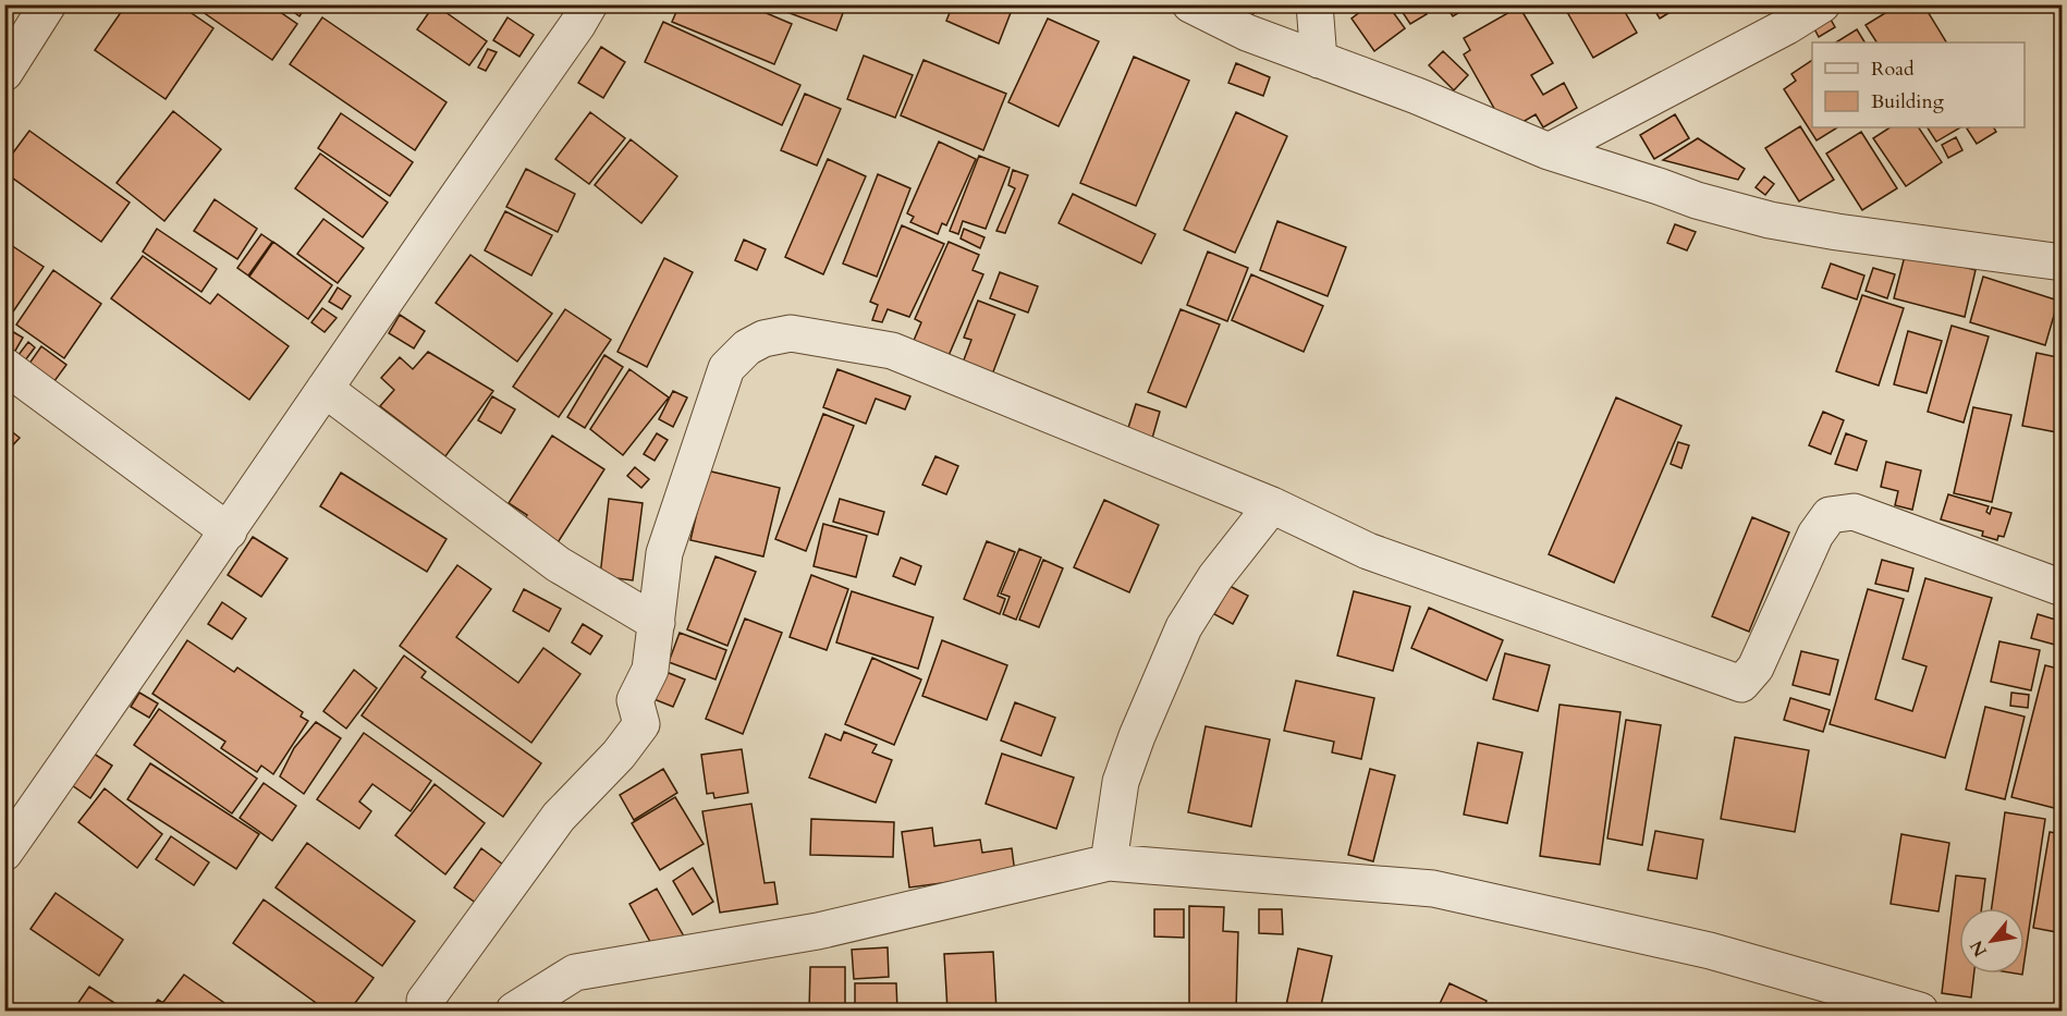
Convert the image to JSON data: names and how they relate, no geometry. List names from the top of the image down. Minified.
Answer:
{"legend":["Road","Building"],"north":"bottom left"}
